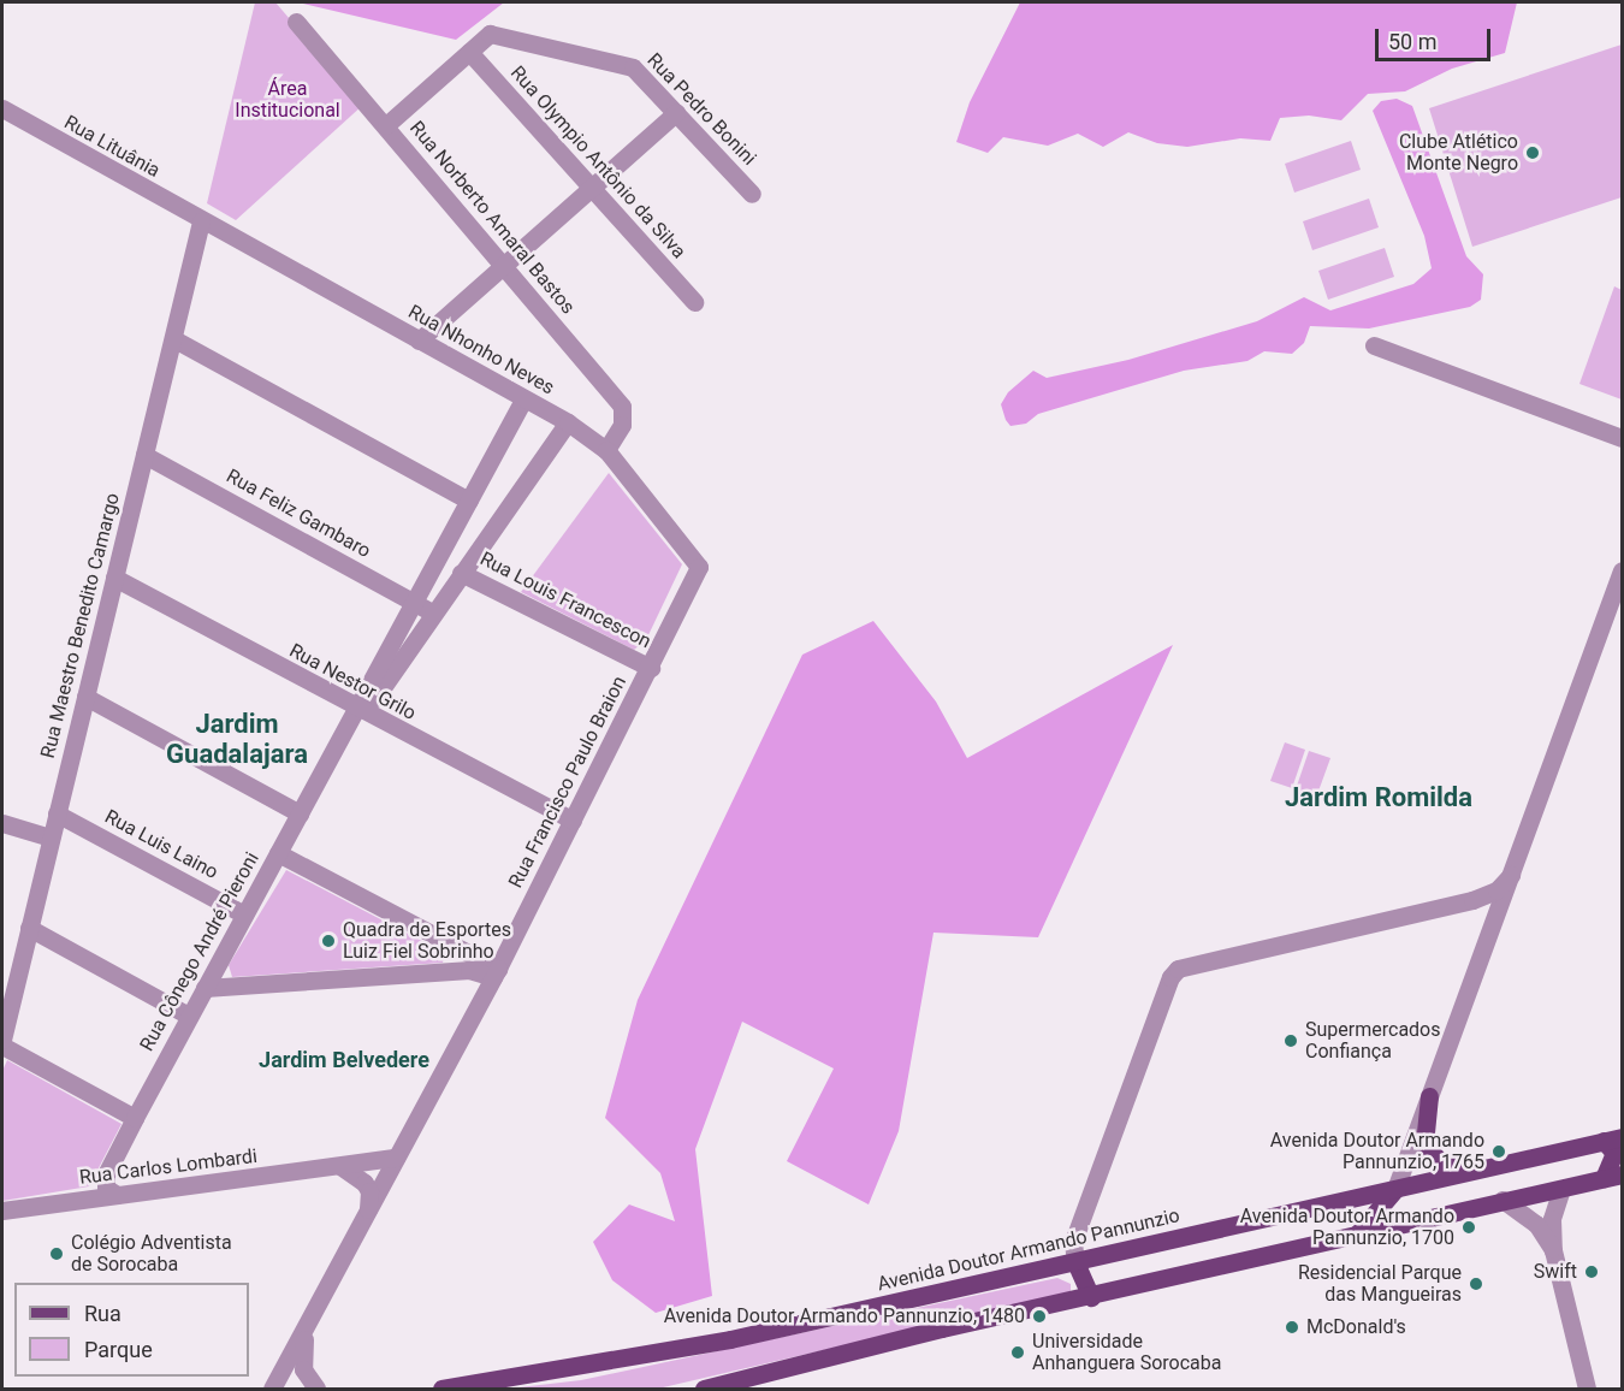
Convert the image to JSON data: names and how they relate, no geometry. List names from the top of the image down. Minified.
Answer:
{"streets":{"main road":["Avenida Doutor Armando Pannunzio"],"street":["Rua Pedro Bonini","Rua Lituânia","Rua Olympio Antônio da Silva","Rua Norberto Amaral Bastos","Rua Nhonho Neves","Rua Feliz Gambaro","Rua Louis Francescon","Rua Maestro Benedito Camargo","Rua Nestor Grilo","Rua Francisco Paulo Braion","Rua Luis Laino","Rua Cônego André Pieroni","Rua Carlos Lombardi"]},"crossings":[["Rua Pedro Bonini","Rua Olympio Antônio da Silva"],["Rua Lituânia","Rua Nhonho Neves"],["Rua Lituânia","Rua Maestro Benedito Camargo"],["Rua Norberto Amaral Bastos","Rua Nhonho Neves"],["Rua Nhonho Neves","Rua Maestro Benedito Camargo"],["Rua Nhonho Neves","Rua Francisco Paulo Braion"],["Rua Nhonho Neves","Rua Cônego André Pieroni"],["Rua Feliz Gambaro","Rua Maestro Benedito Camargo"],["Rua Feliz Gambaro","Rua Cônego André Pieroni"],["Rua Louis Francescon","Rua Francisco Paulo Braion"],["Rua Louis Francescon","Rua Cônego André Pieroni"],["Rua Maestro Benedito Camargo","Rua Nestor Grilo"],["Rua Maestro Benedito Camargo","Rua Luis Laino"],["Rua Nestor Grilo","Rua Francisco Paulo Braion"],["Rua Nestor Grilo","Rua Cônego André Pieroni"],["Rua Francisco Paulo Braion","Rua Carlos Lombardi"],["Rua Luis Laino","Rua Cônego André Pieroni"],["Rua Cônego André Pieroni","Rua Carlos Lombardi"]],"districts":["Jardim Guadalajara","Jardim Romilda","Jardim Belvedere"],"parks":["Área Institucional"],"places":["Clube Atlético Monte Negro","Quadra de Esportes Luiz Fiel Sobrinho","Supermercados Confiança","Avenida Doutor Armando Pannunzio, 1765","Avenida Doutor Armando Pannunzio, 1700","Colégio Adventista de Sorocaba","Swift","Residencial Parque das Mangueiras","Avenida Doutor Armando Pannunzio, 1480","McDonald's","Universidade Anhanguera Sorocaba"],"legend":["Rua","Parque"],"scale_bar":"50 m"}
